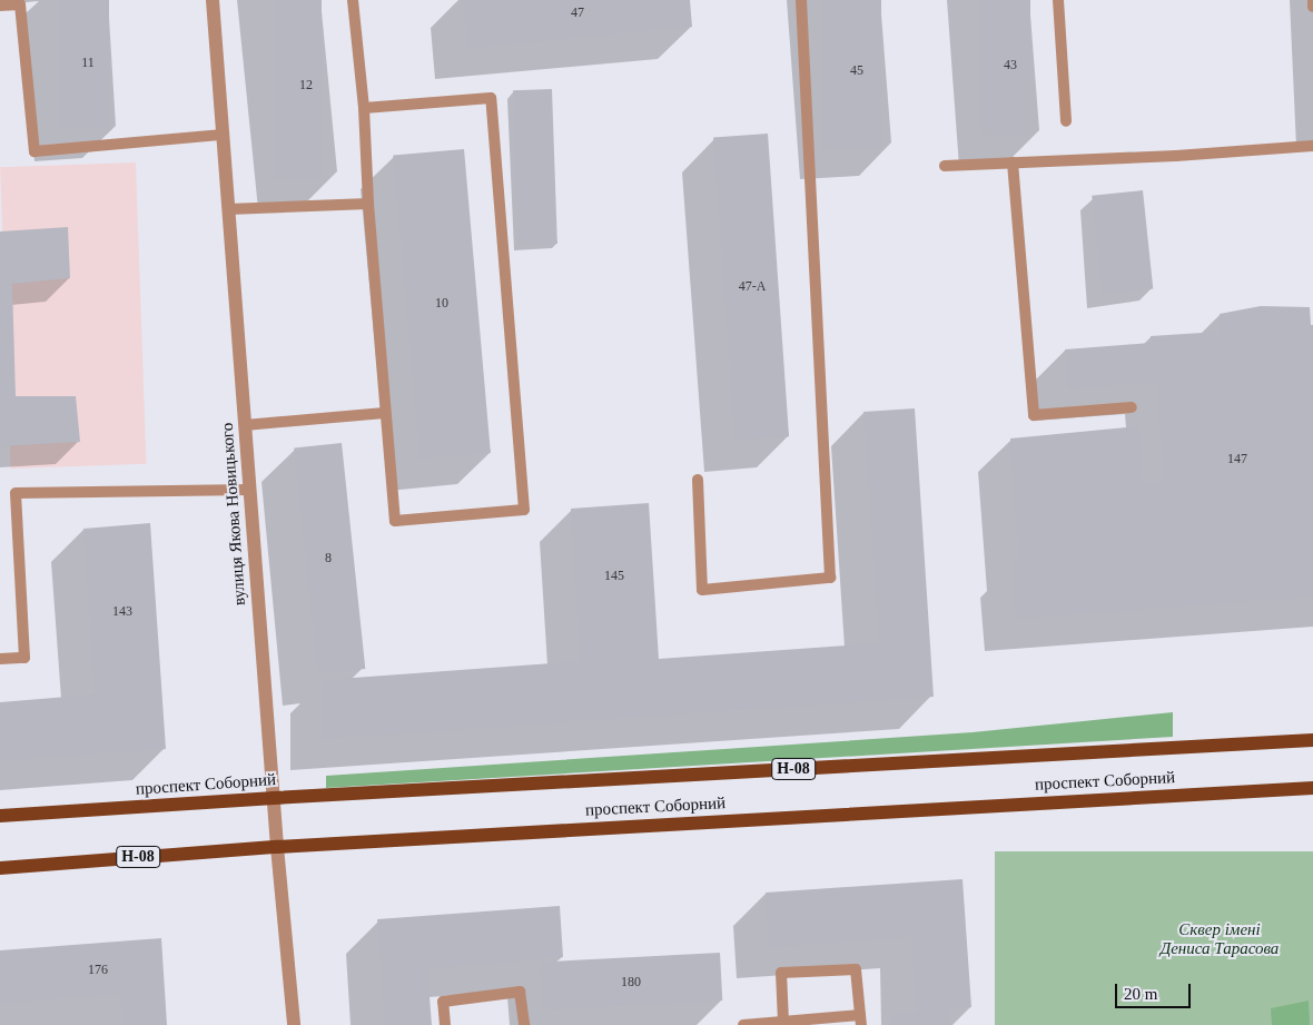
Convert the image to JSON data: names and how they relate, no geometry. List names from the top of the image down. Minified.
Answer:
{"streets":{"main road":["Н-08","проспект Соборний"],"street":["вулиця Якова Новицького"]},"crossings":[["вулиця Якова Новицького","проспект Соборний"]],"parks":["Сквер імені Дениса Тарасова"],"house_numbers":["47","11","43","45","12","47-А","10","147","8","145","143","176","180"],"scale_bar":"20 m"}
